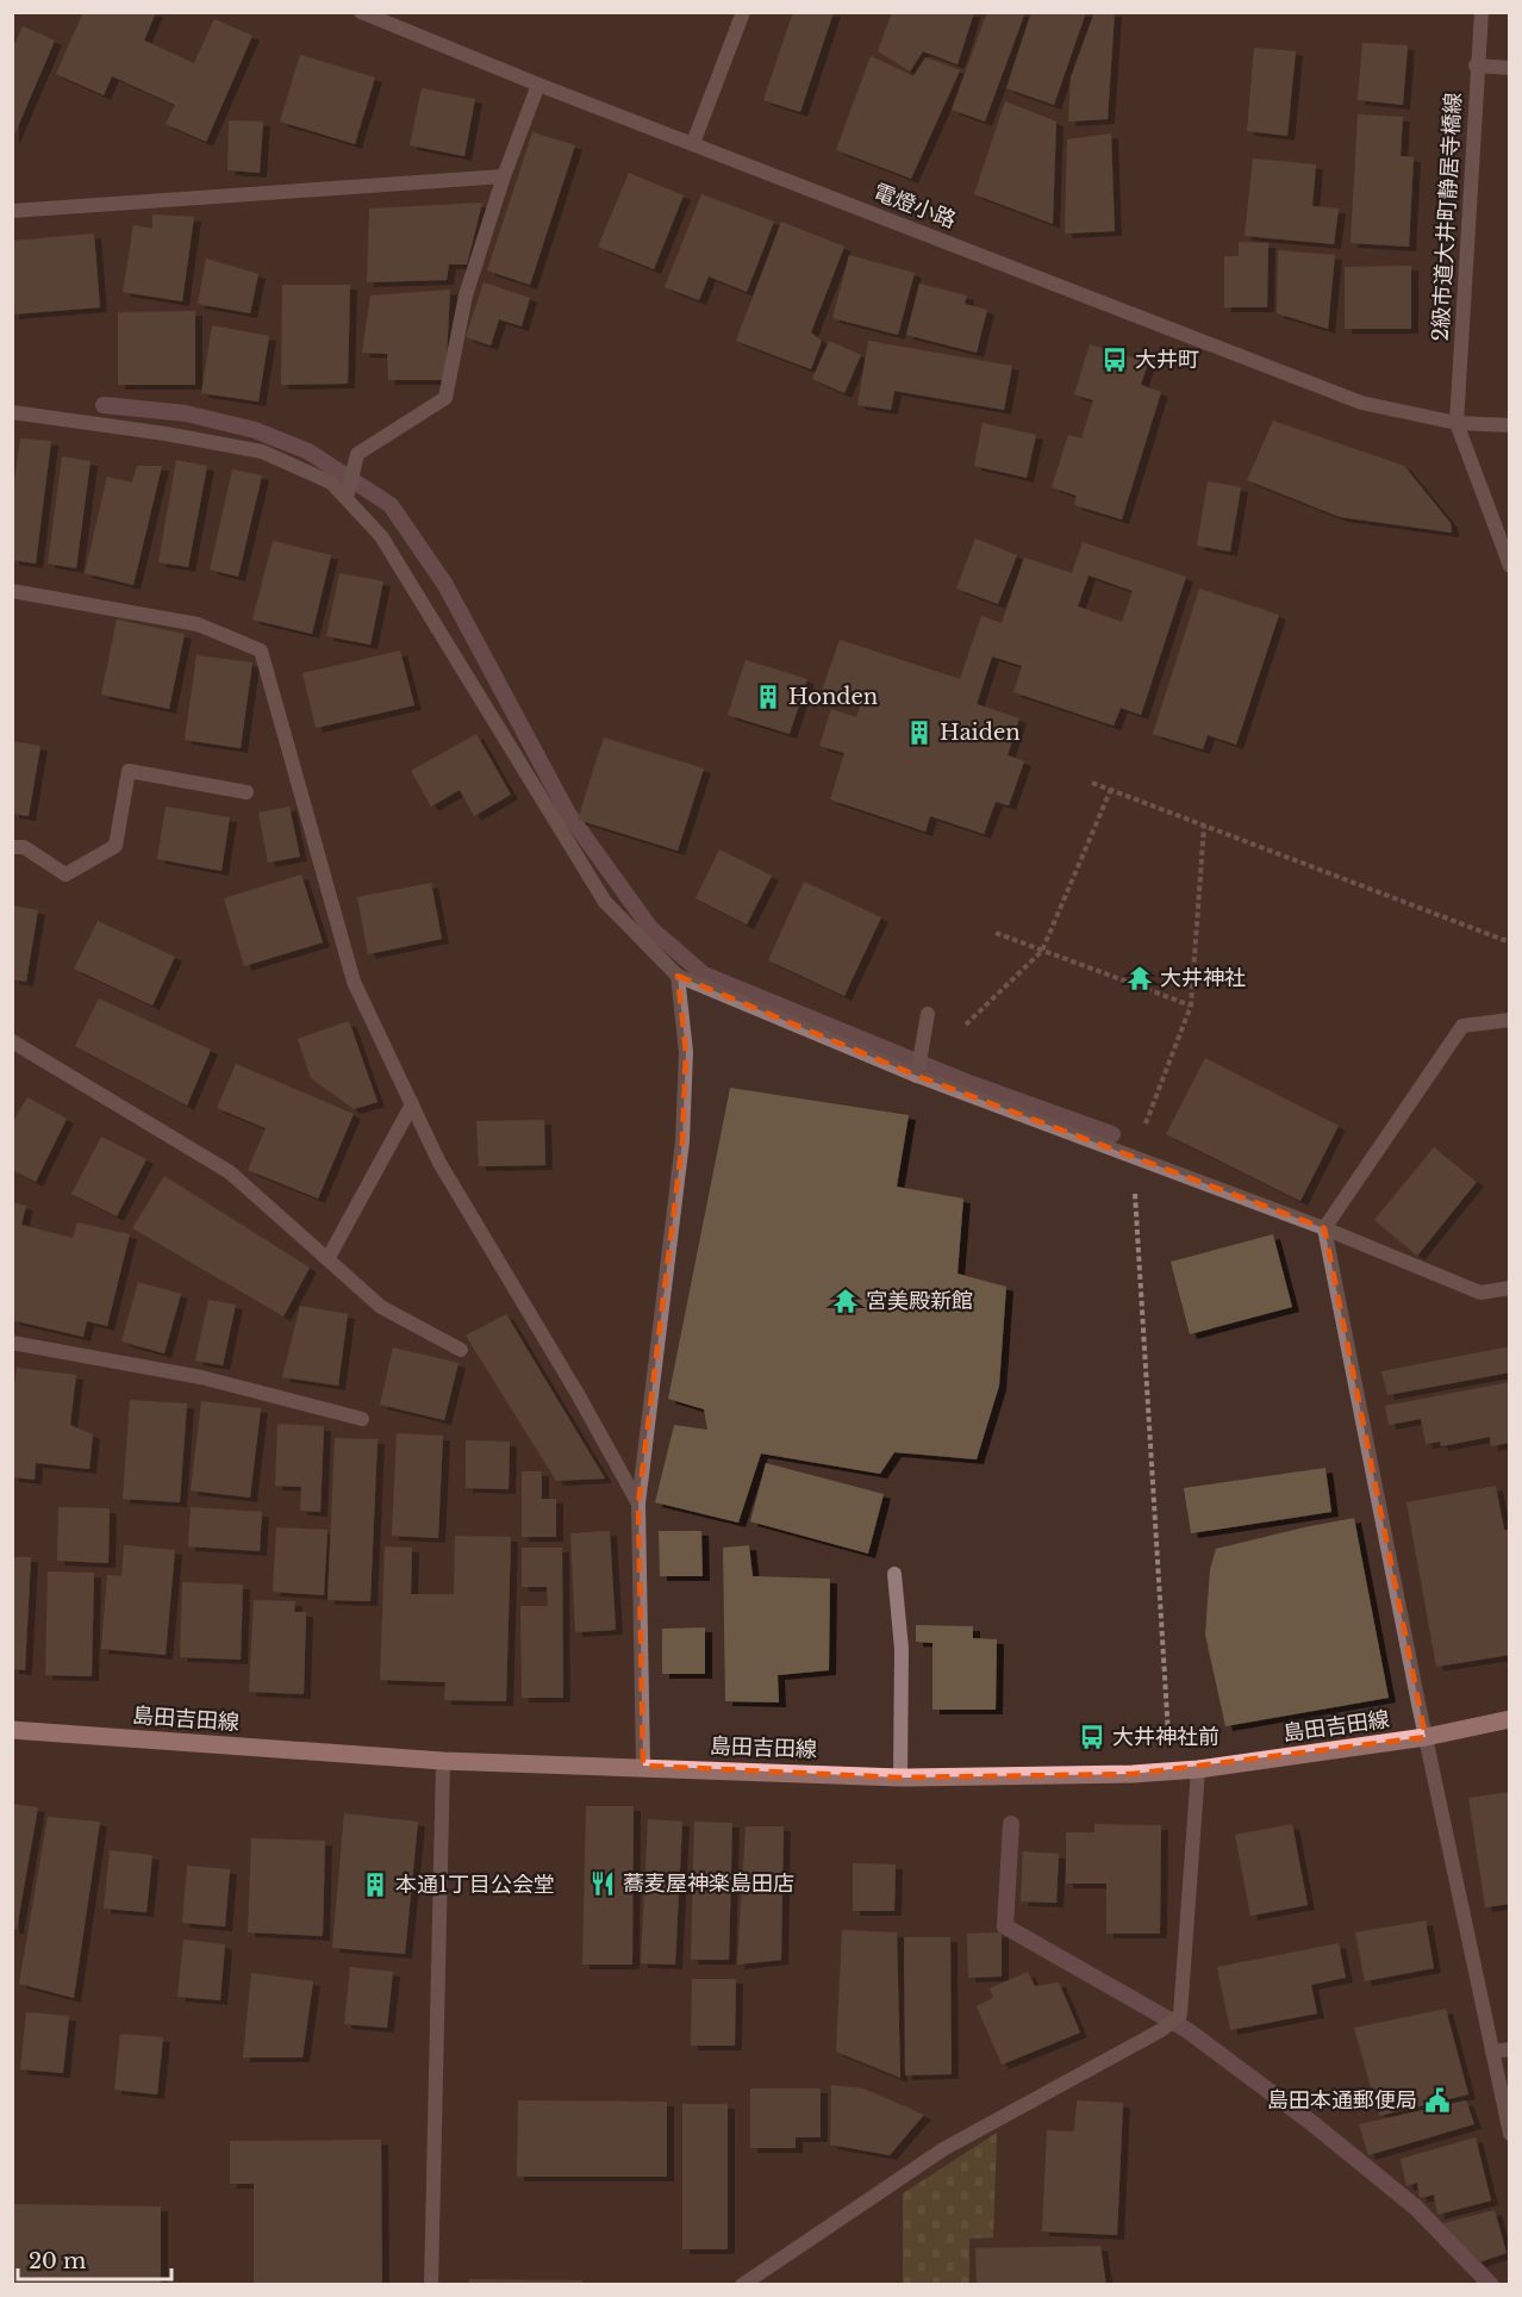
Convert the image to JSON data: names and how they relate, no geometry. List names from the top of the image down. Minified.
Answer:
{"streets":{"main road":["島田吉田線"],"street":["電燈小路","2級市道大井町静居寺橋線"]},"crossings":[["電燈小路","2級市道大井町静居寺橋線"]],"places":{"bus stop":["大井町","大井神社前"],"building":["Honden","Haiden","本通1丁目公会堂"],"temple":["大井神社","宮美殿新館"],"restaurant":["蕎麦屋神楽島田店"],"public building":["島田本通郵便局"]},"scale_bar":"20 m"}
